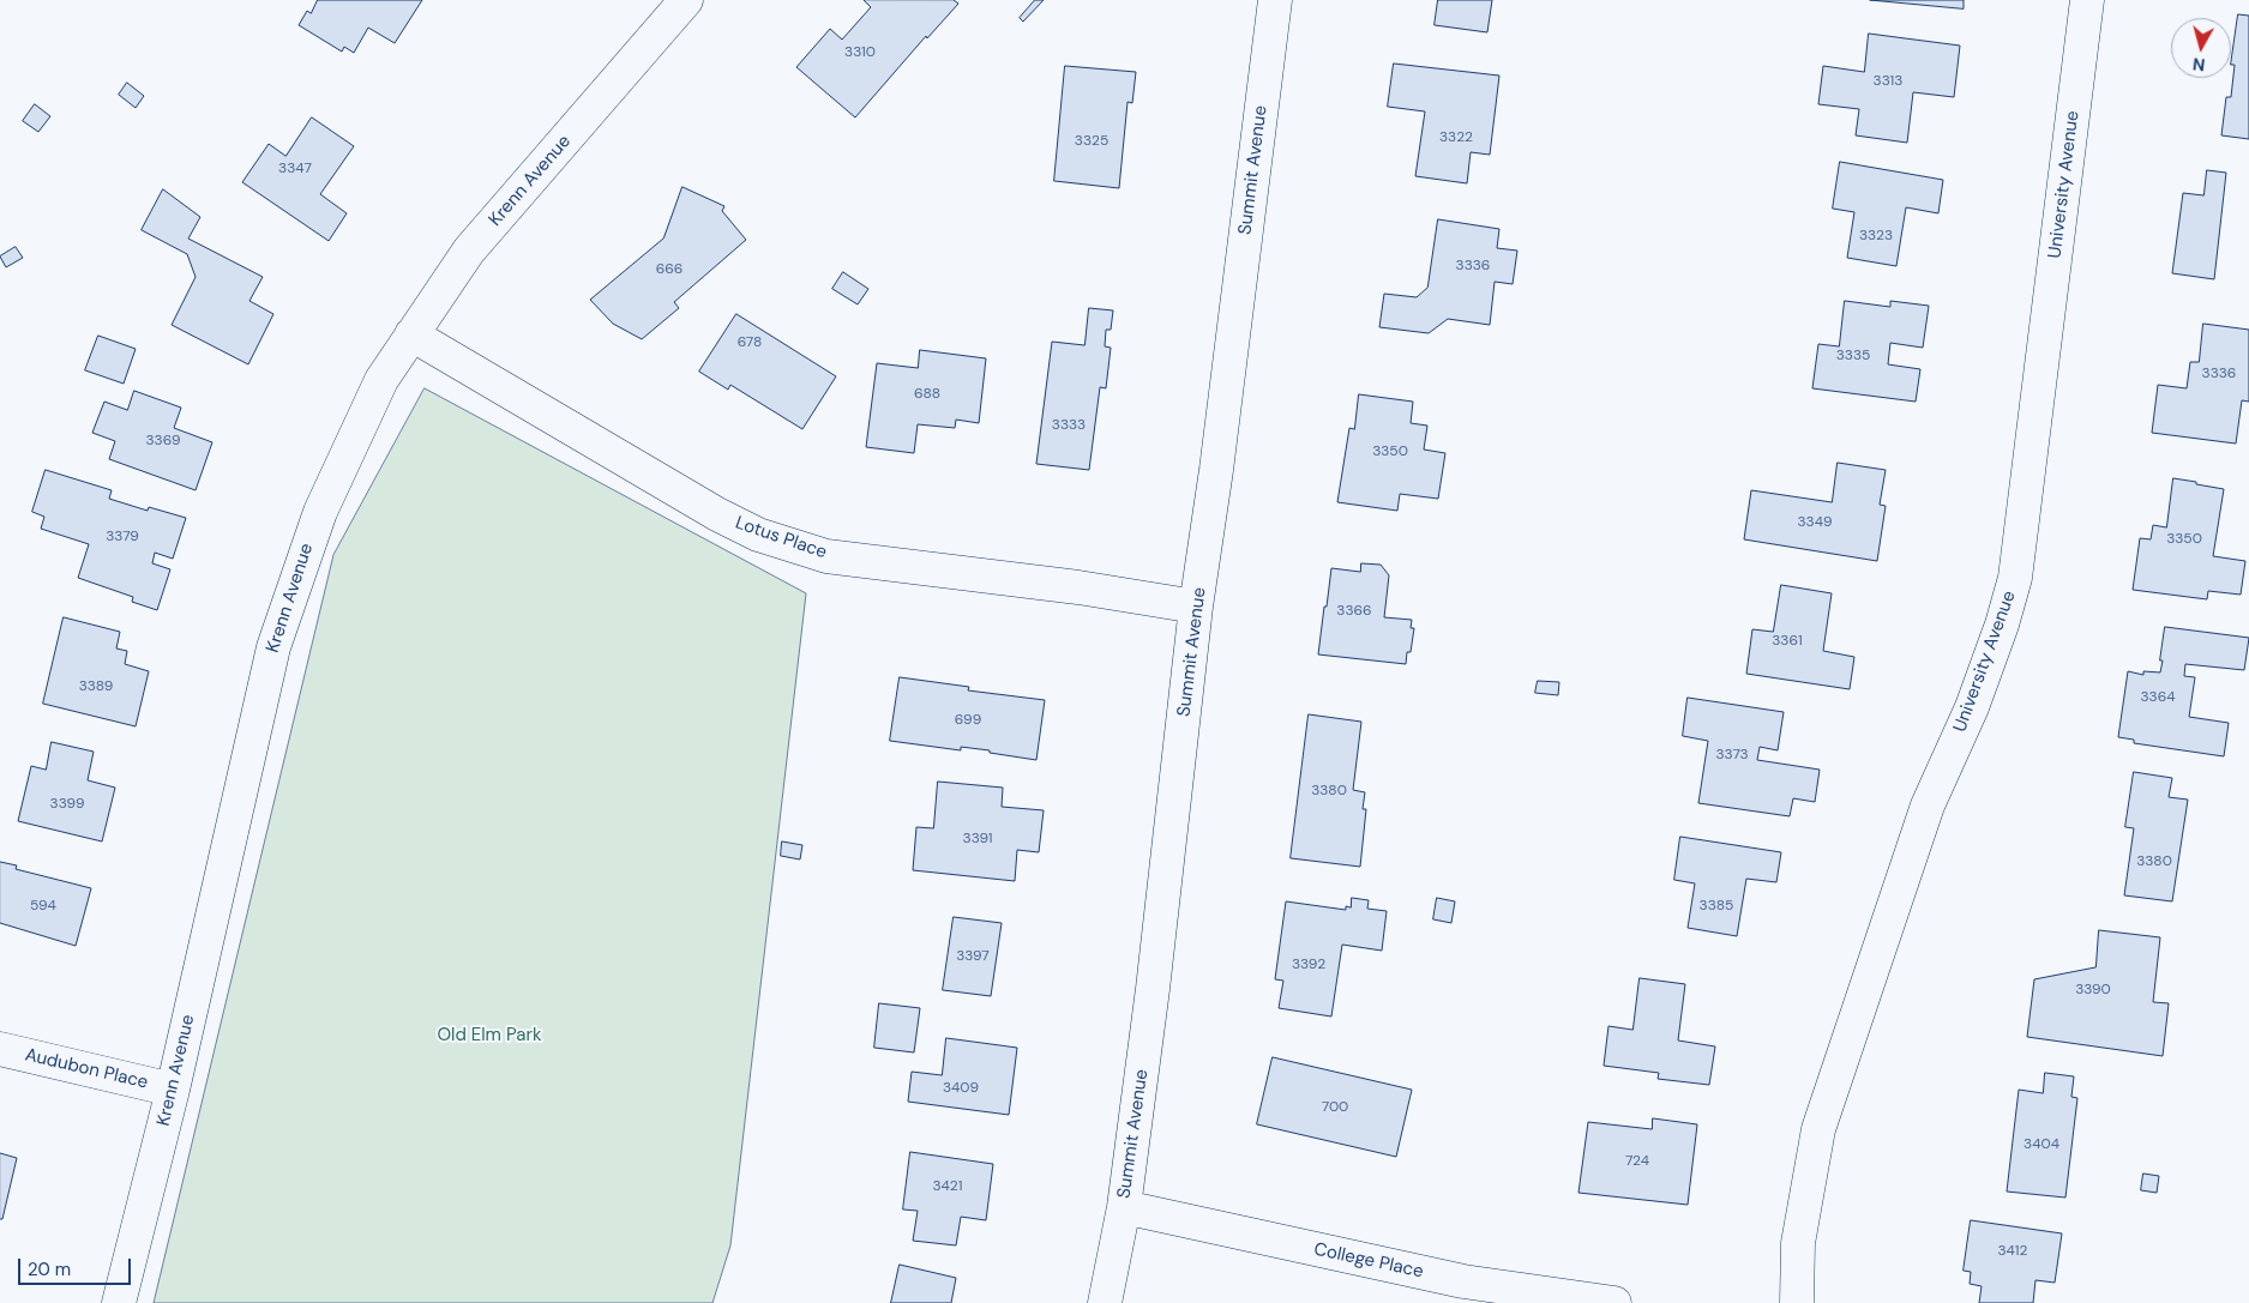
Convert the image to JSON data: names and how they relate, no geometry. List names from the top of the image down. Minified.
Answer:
{"streets":{"street":["Summit Avenue","Krenn Avenue","University Avenue","Lotus Place","Audubon Place","College Place"]},"crossings":[["Summit Avenue","Lotus Place"],["Summit Avenue","College Place"],["Krenn Avenue","Lotus Place"],["Krenn Avenue","Audubon Place"]],"parks":["Old Elm Park"],"house_numbers":["3310","3313","3322","3325","3347","3323","3336","666","678","3335","3336","688","3333","3369","3350","3349","3379","3350","3366","3361","3389","3364","699","3373","3380","3399","3391","3380","594","3385","3397","3392","3390","3409","700","3404","724","3421","3412"],"scale_bar":"20 m","north":"bottom"}
